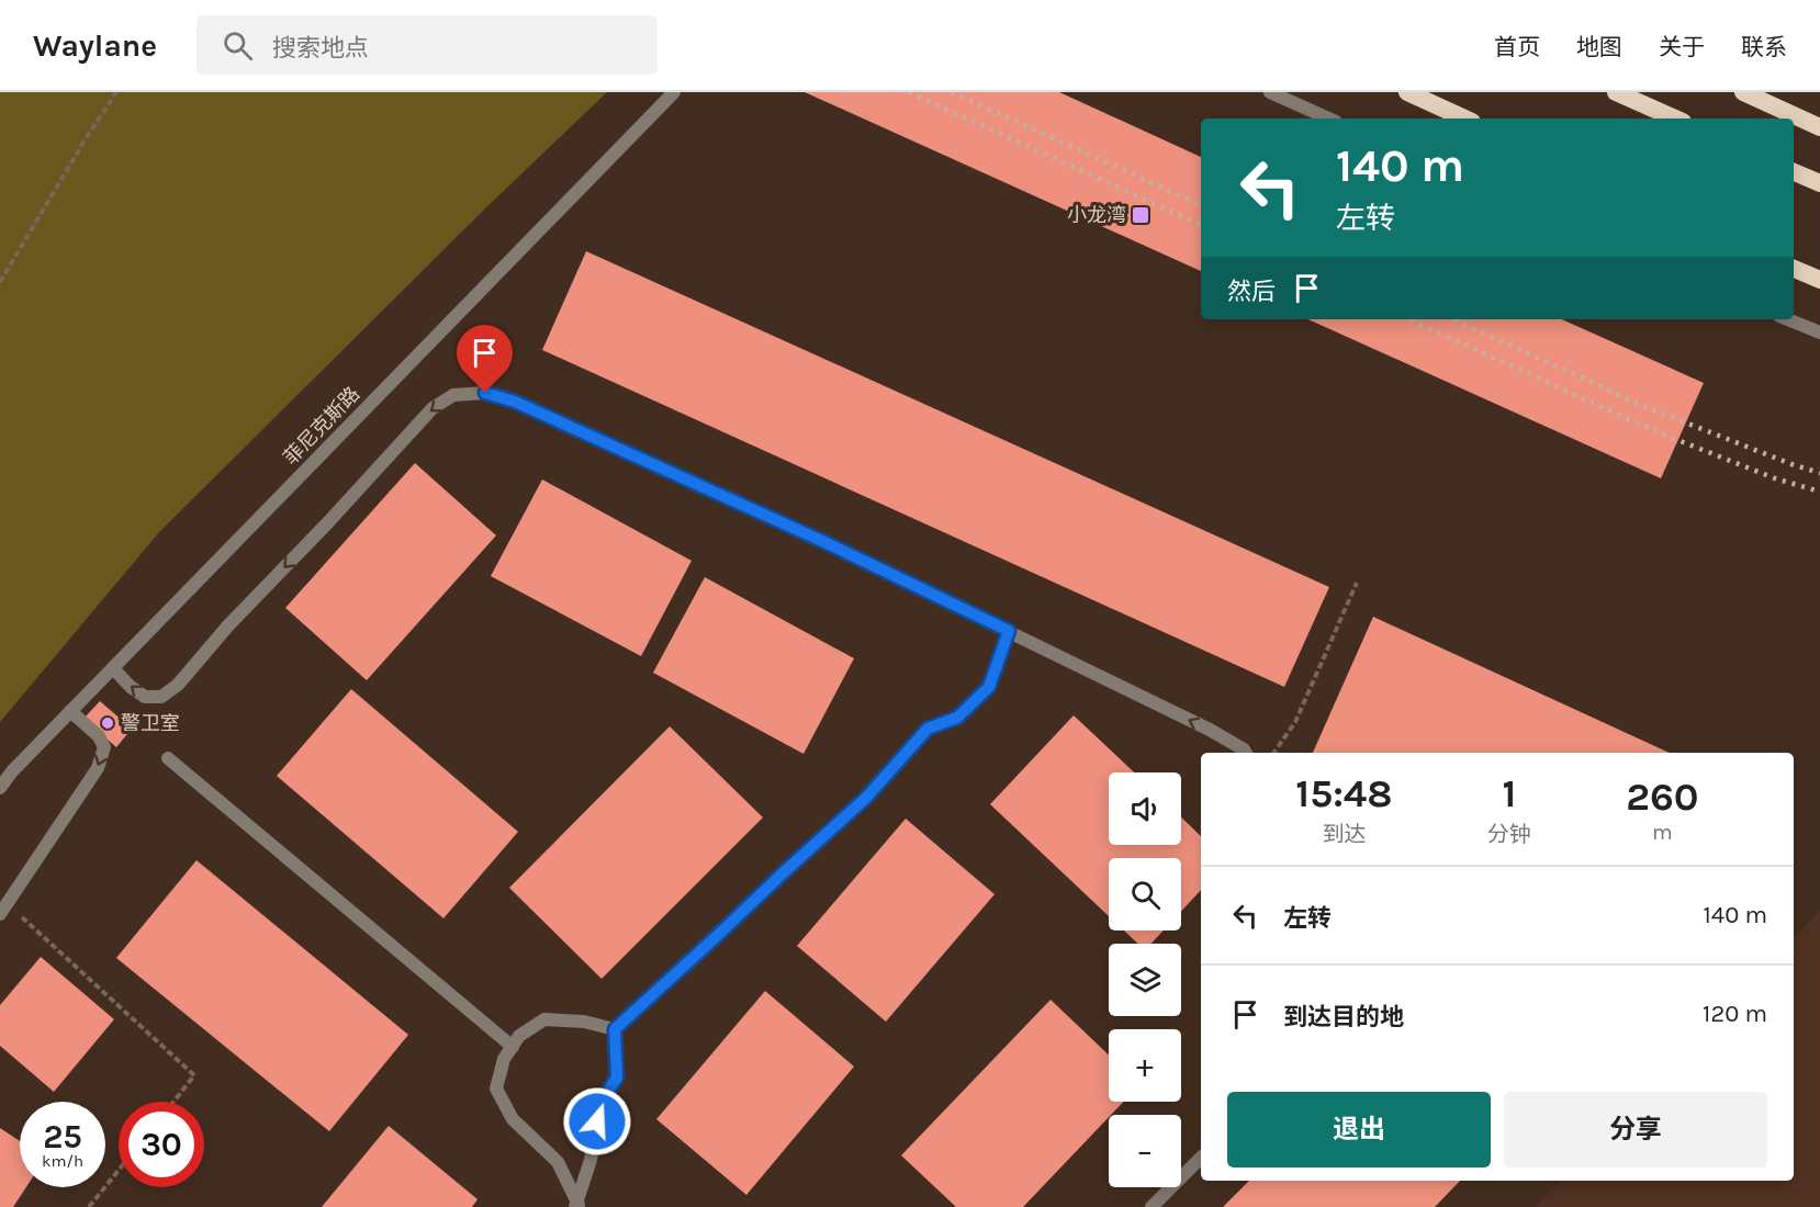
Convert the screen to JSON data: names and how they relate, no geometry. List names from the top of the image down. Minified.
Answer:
{"streets":{"street":["菲尼克斯路"]},"places":{"transit":["小龙湾"],"other":["警卫室"]},"page":{"header":"Waylane","search":"搜索地点","nav":["首页","地图","关于","联系"],"turn":["140 m","左转"],"then":"然后","eta":["15:48","到达","1","分钟","260","m"],"map_buttons":["+","−"],"list":[{"name":"左转","value":"140 m"},{"name":"到达目的地","value":"120 m"}],"buttons":["退出","分享"],"speed":"25 km/h","limit":"30"}}
